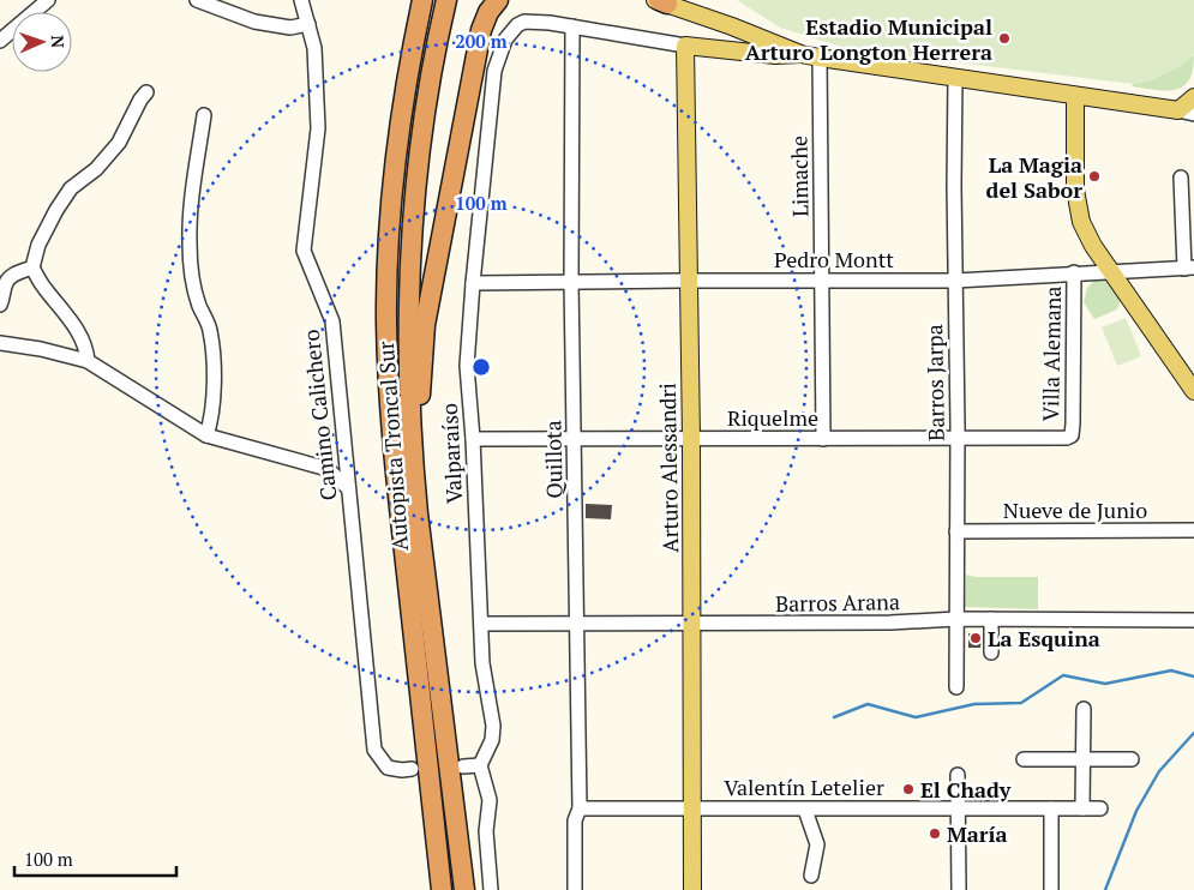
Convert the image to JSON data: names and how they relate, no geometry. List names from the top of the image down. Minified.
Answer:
{"streets":{"highway":["Autopista Troncal Sur"],"main road":["Arturo Alessandri"],"street":["Limache","Pedro Montt","Villa Alemana","Barros Jarpa","Camino Calichero","Riquelme","Valparaíso","Quillota","Nueve de Junio","Barros Arana","Valentín Letelier"]},"crossings":[["Limache","Pedro Montt"],["Limache","Riquelme"],["Pedro Montt","Villa Alemana"],["Pedro Montt","Barros Jarpa"],["Pedro Montt","Valparaíso"],["Pedro Montt","Quillota"],["Pedro Montt","Arturo Alessandri"],["Villa Alemana","Riquelme"],["Barros Jarpa","Riquelme"],["Barros Jarpa","Nueve de Junio"],["Barros Jarpa","Barros Arana"],["Riquelme","Valparaíso"],["Riquelme","Quillota"],["Riquelme","Arturo Alessandri"],["Valparaíso","Quillota"],["Valparaíso","Barros Arana"],["Quillota","Barros Arana"],["Quillota","Valentín Letelier"],["Arturo Alessandri","Barros Arana"],["Arturo Alessandri","Valentín Letelier"]],"places":["Estadio Municipal Arturo Longton Herrera","La Magia del Sabor","La Esquina","El Chady","María"],"scale_bar":"100 m","north":"right","rings":["200 m","100 m"]}
